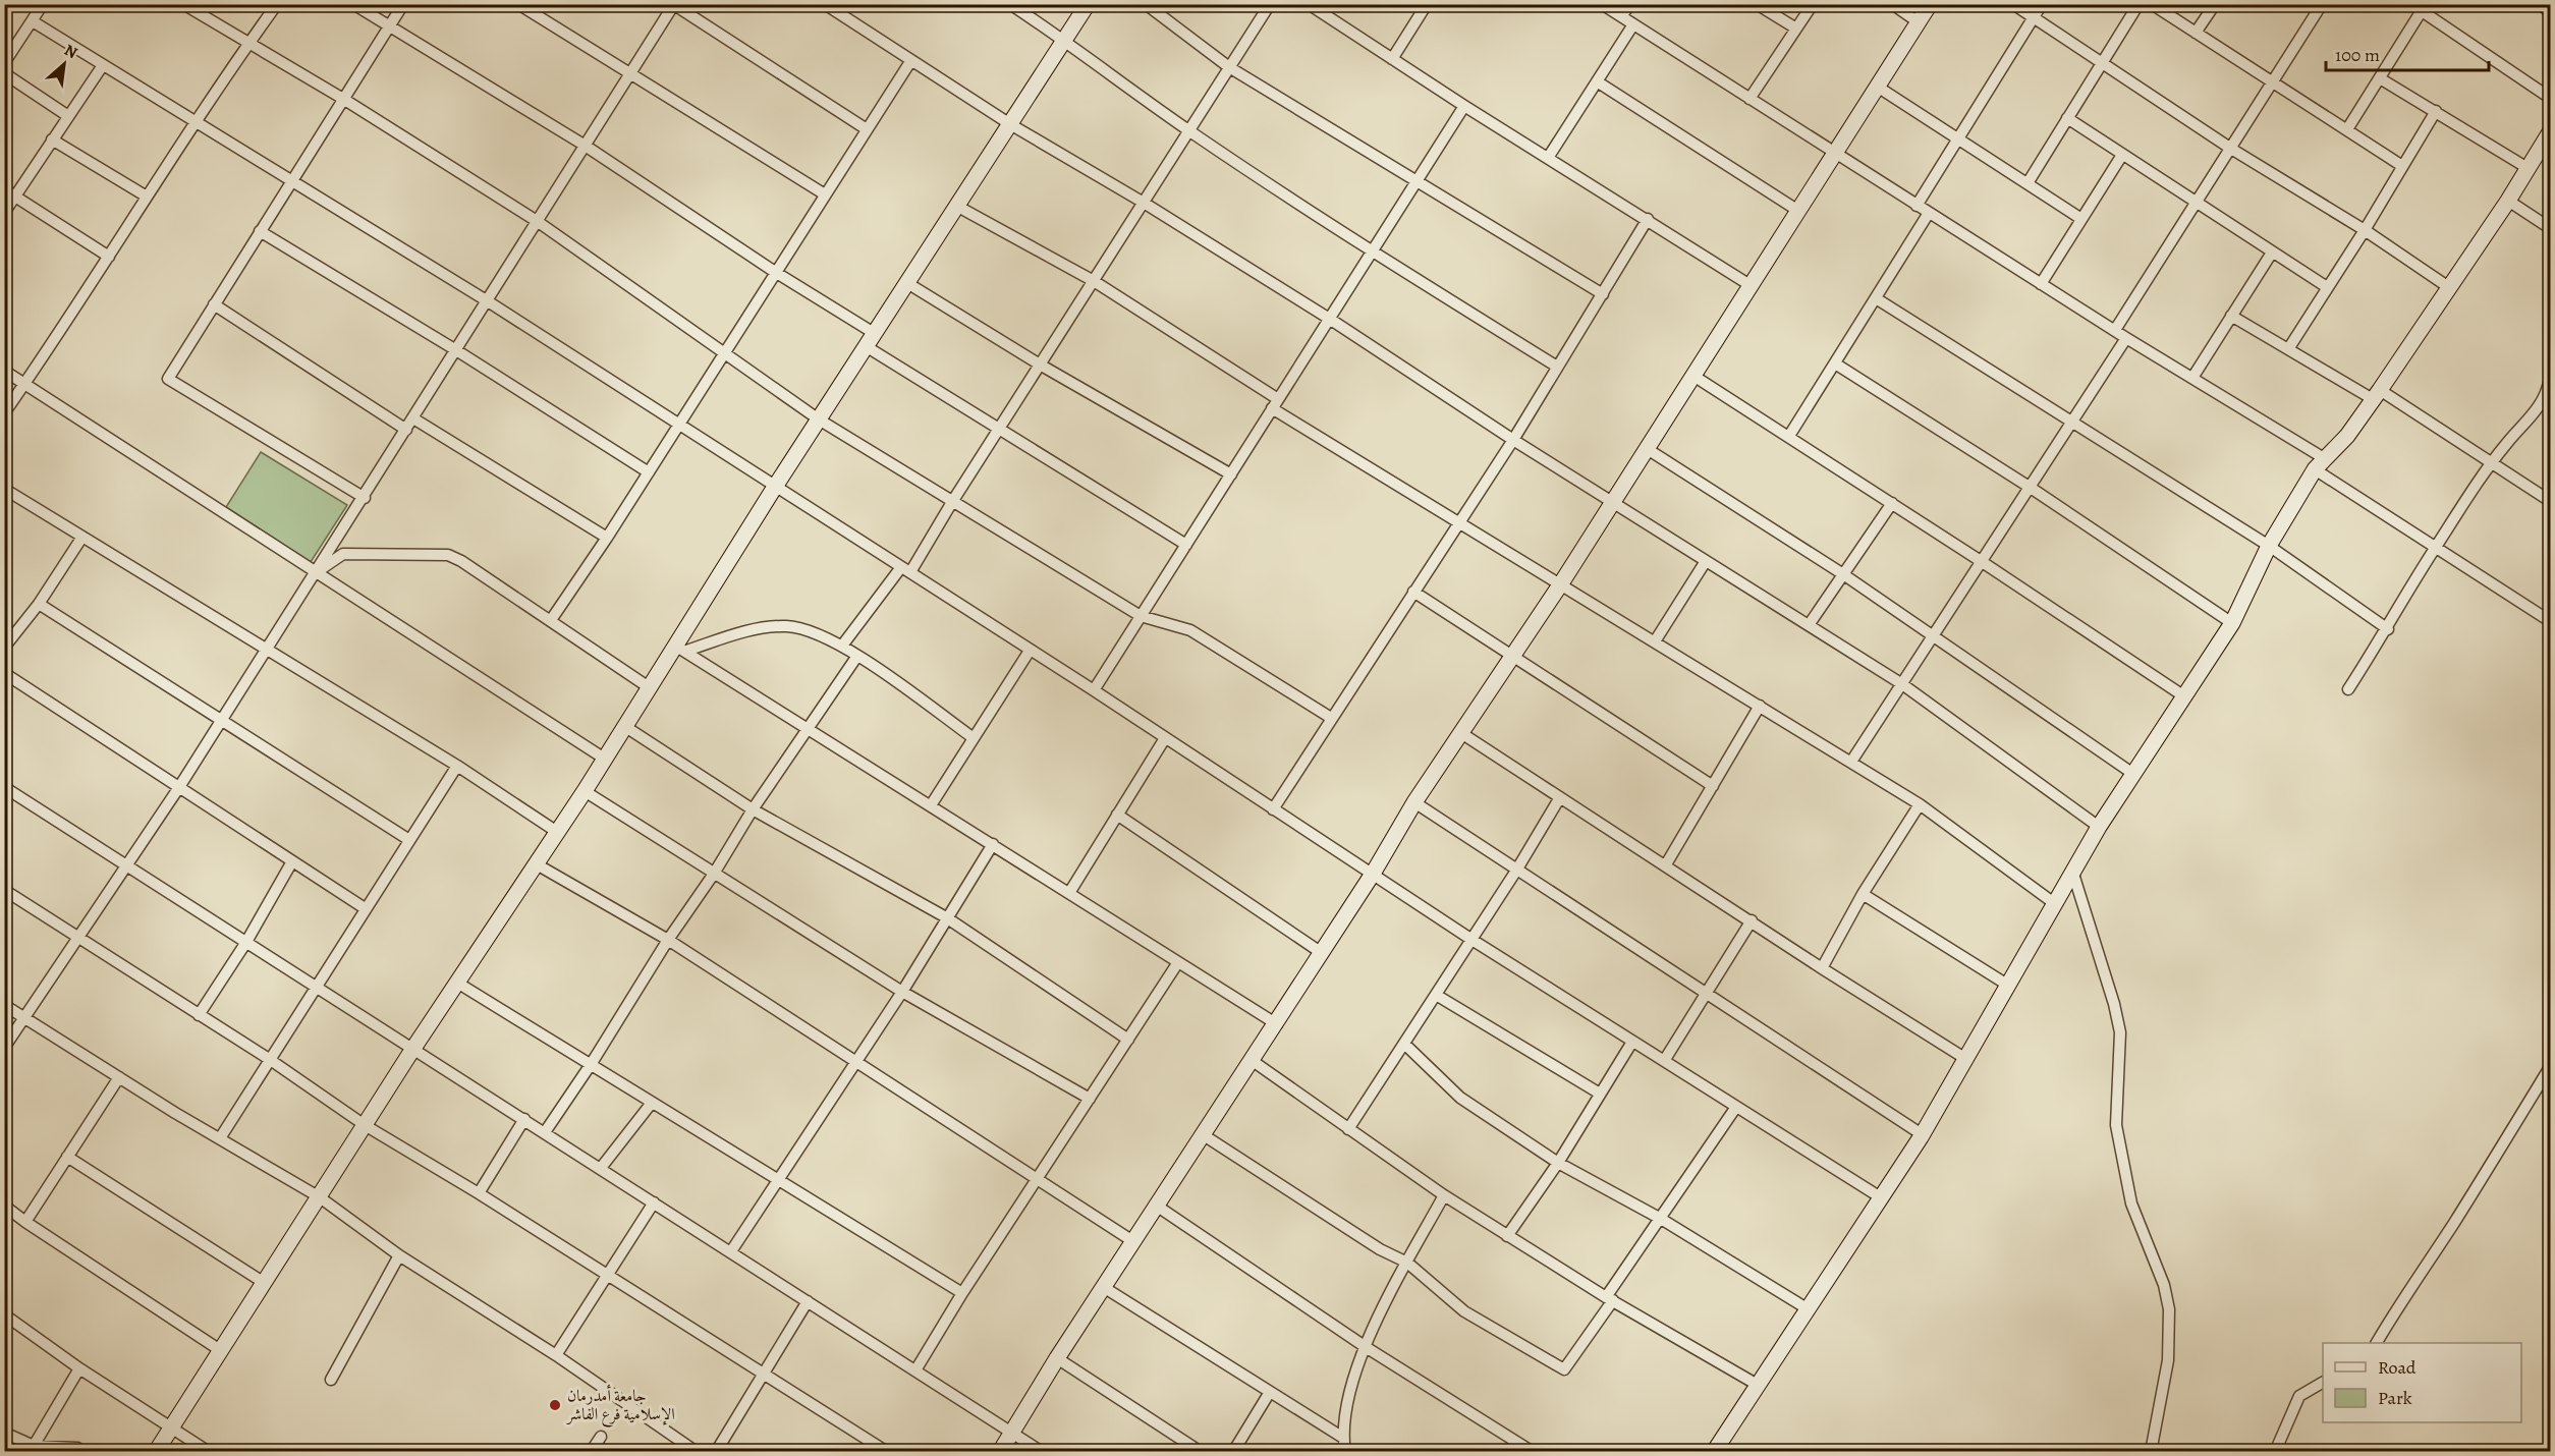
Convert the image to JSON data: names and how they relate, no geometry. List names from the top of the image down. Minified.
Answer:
{"places":["جامعة أمدرمان الإسلامية فرع الفاشر"],"legend":["Road","Park"],"scale_bar":"100 m","north":"top right"}
